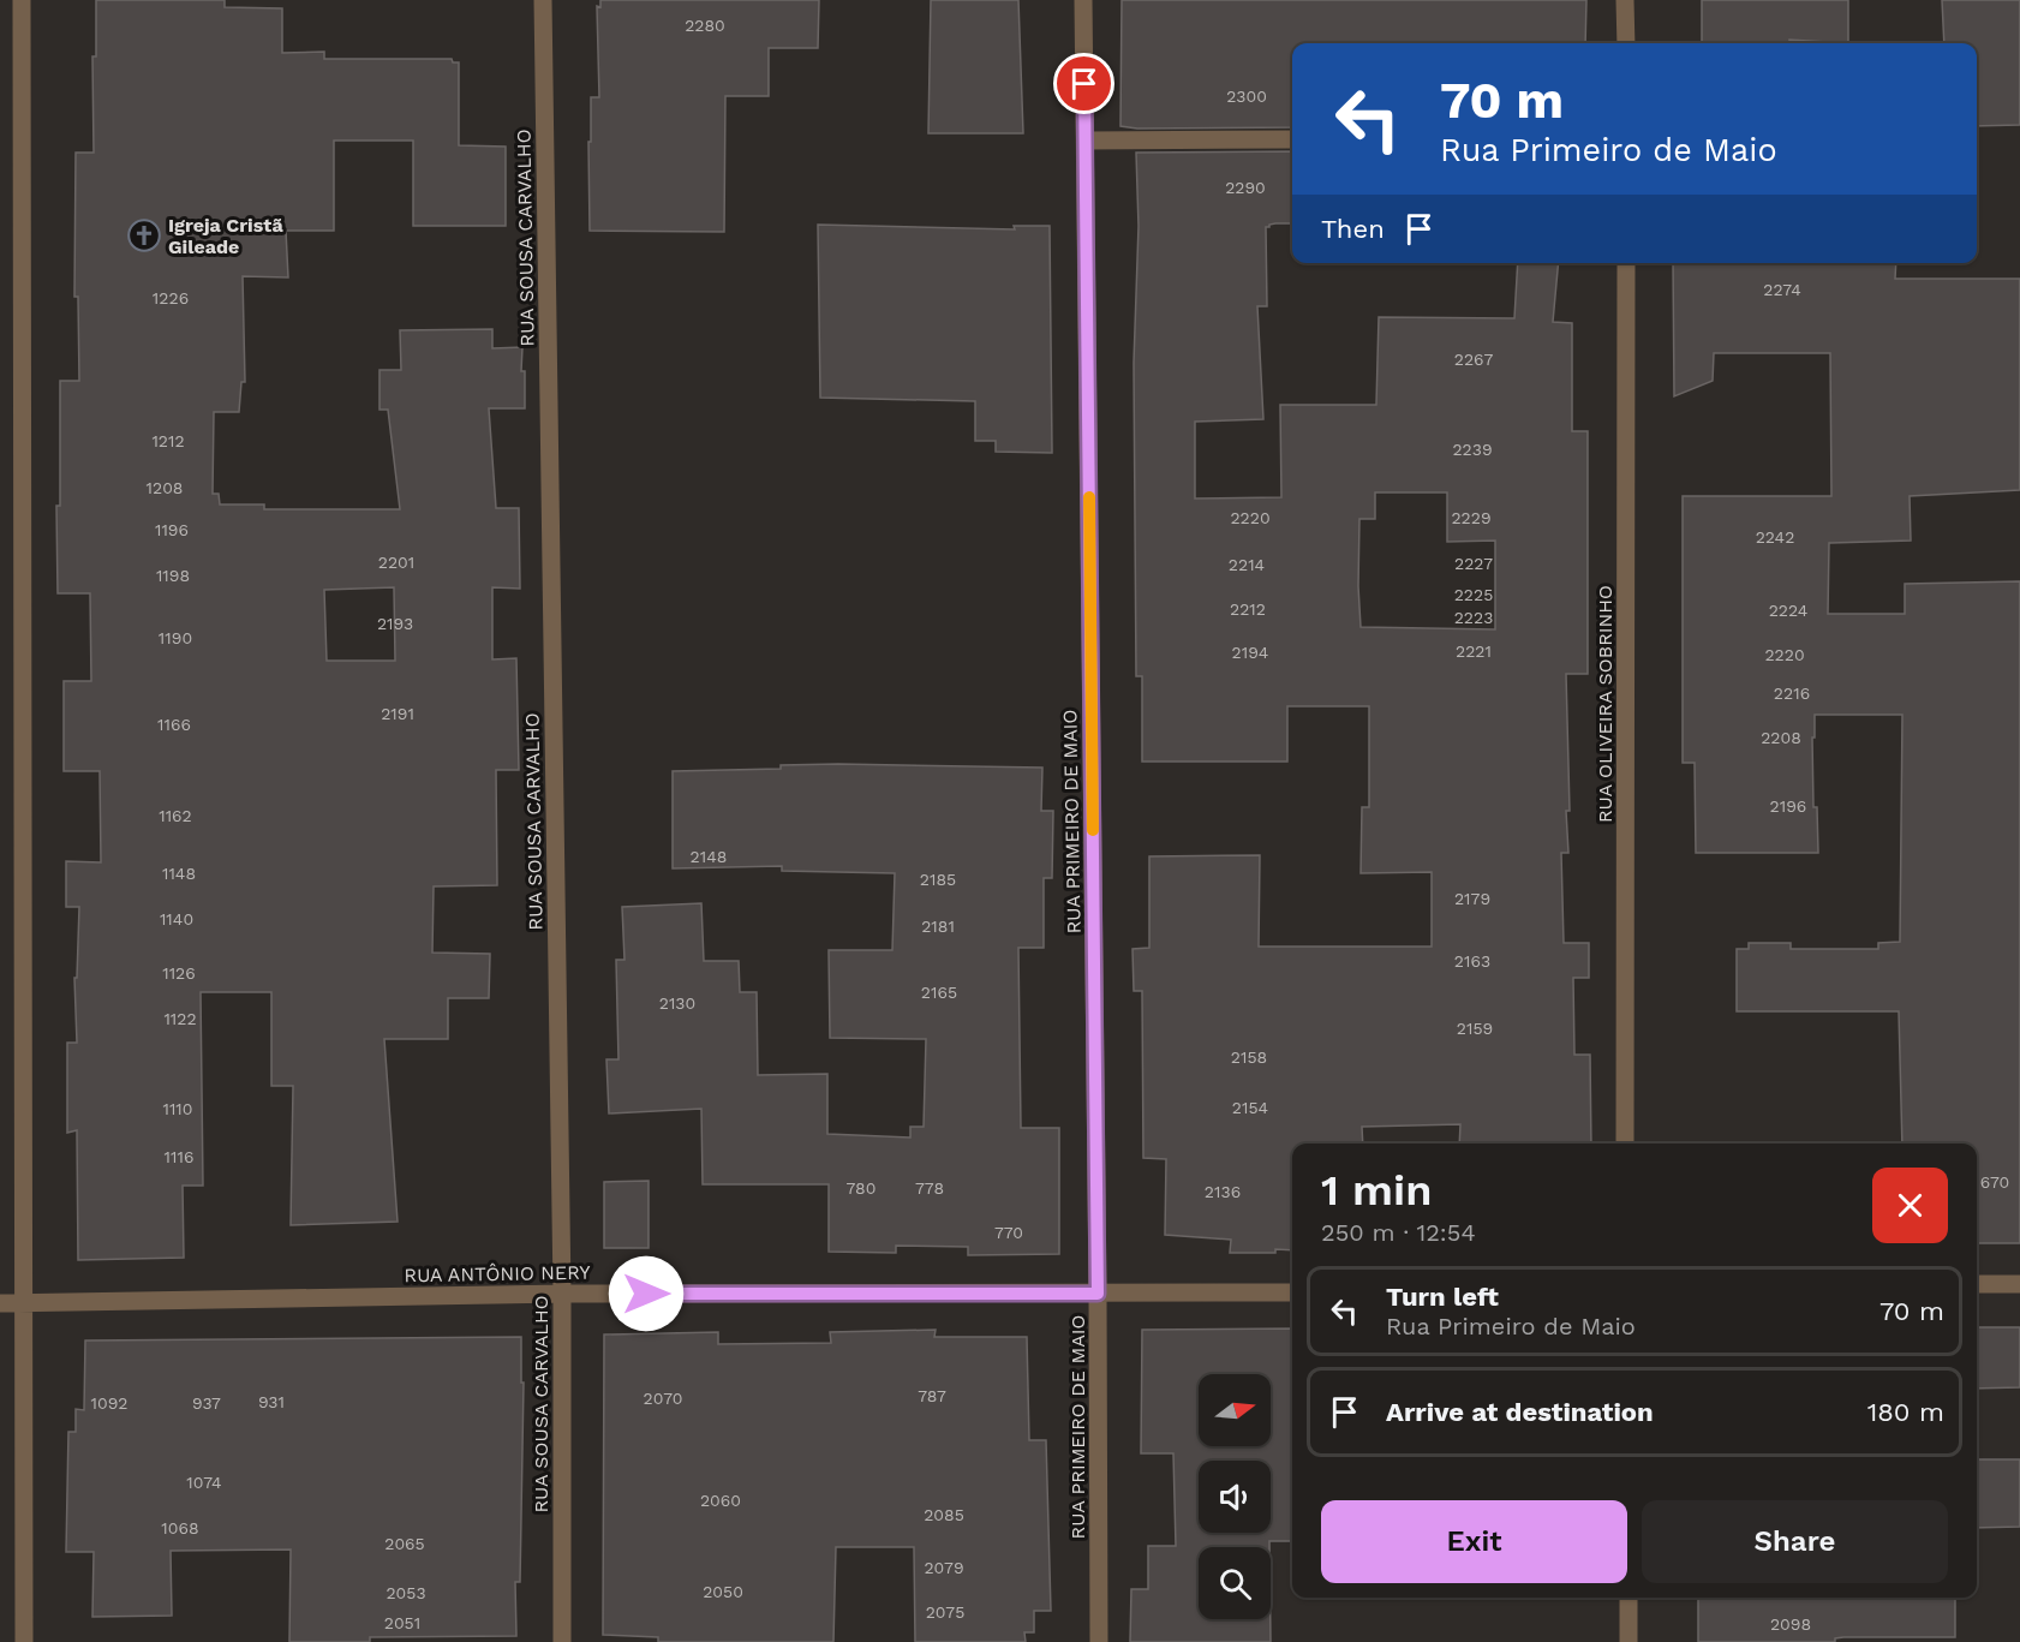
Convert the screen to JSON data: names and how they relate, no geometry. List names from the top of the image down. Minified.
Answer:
{"streets":{"street":["RUA SOUSA CARVALHO","RUA OLIVEIRA SOBRINHO","RUA PRIMEIRO DE MAIO","RUA ANTÔNIO NERY"]},"crossings":[["RUA SOUSA CARVALHO","RUA ANTÔNIO NERY"],["RUA PRIMEIRO DE MAIO","RUA ANTÔNIO NERY"]],"places":{"church":["Igreja Cristã Gileade"]},"house_numbers":["2280","2300","2290","2274","1226","2267","1212","2239","1208","2220","2229","1196","2242","2201","2227","2214","1198","2225","2212","2224","2223","2193","1190","2221","2194","2220","2216","2191","1166","2208","2196","1162","2148","1148","2185","2179","1140","2181","2163","1126","2165","2130","1122","2159","2158","2154","1110","1116","670","780","778","2136","770","787","2070","931","1092","937","1074","2060","2085","1068","2065","2079","2050","2053","2075","2051","2098"],"north":"right","page":{"turn":["70 m","Rua Primeiro de Maio"],"then":"Then","heading":["1 min","250 m · 12:54"],"list":[{"name":"Turn left","note":"Rua Primeiro de Maio","value":"70 m"},{"name":"Arrive at destination","value":"180 m"}],"buttons":["Exit","Share"]}}
